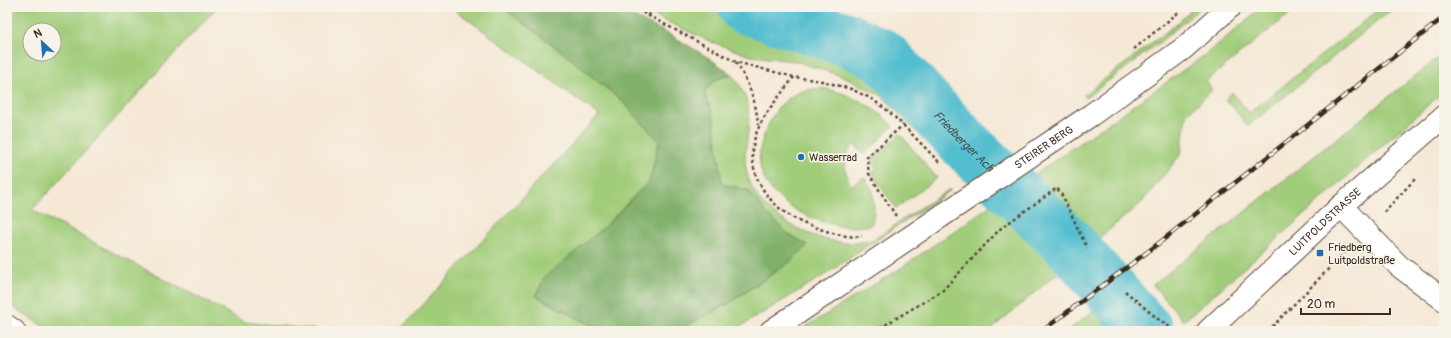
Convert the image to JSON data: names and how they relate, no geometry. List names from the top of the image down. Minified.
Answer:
{"streets":{"street":["STEIRER BERG","LUITPOLDSTRASSE"]},"water":["Friedberger Ach"],"places":{"other":["Wasserrad"],"transit":["Friedberg Luitpoldstraße"]},"scale_bar":"20 m","north":"top left"}
